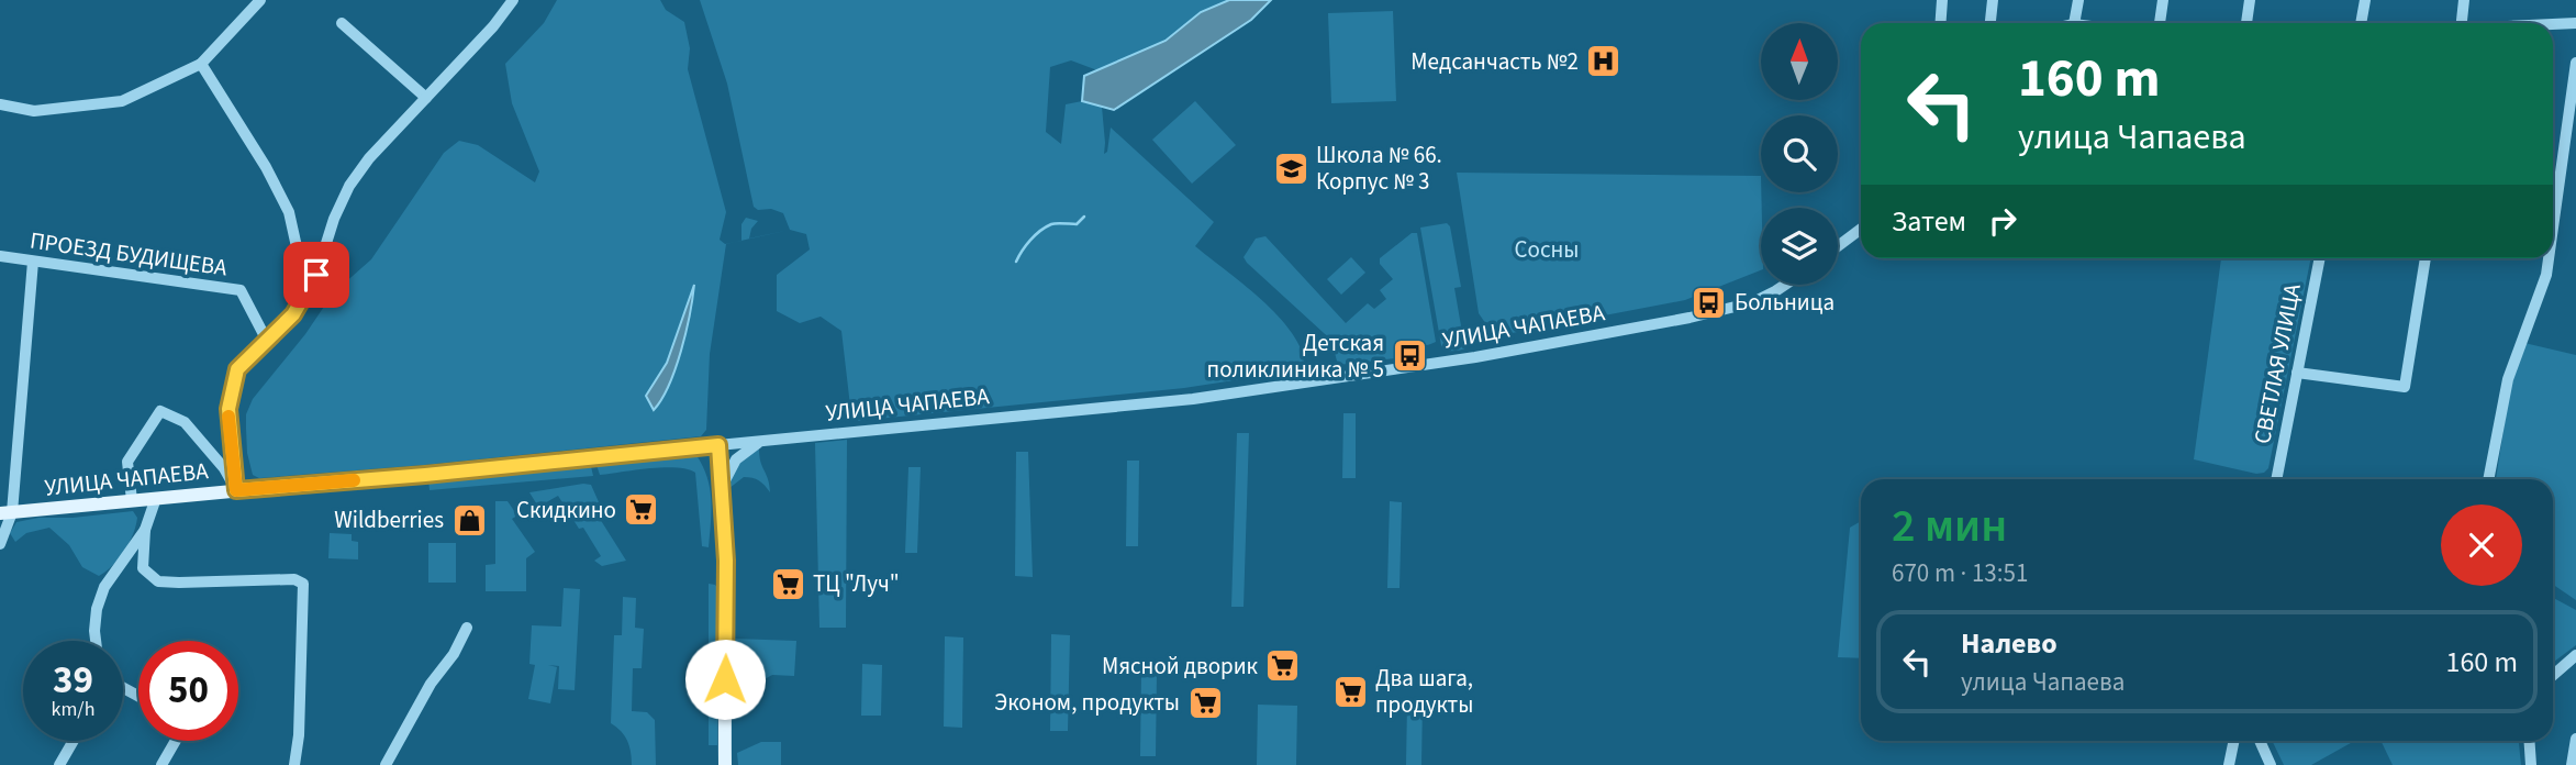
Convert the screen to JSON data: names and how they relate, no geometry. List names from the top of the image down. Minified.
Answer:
{"streets":{"main road":["УЛИЦА ЧАПАЕВА"],"street":["ПРОЕЗД БУДИЩЕВА","СВЕТЛАЯ УЛИЦА"]},"parks":["Сосны"],"places":{"hospital":["Медсанчасть №2"],"school or university":["Школа № 66. Корпус № 3"],"bus stop":["Больница","Детская поликлиника № 5"],"supermarket":["Скидкино","ТЦ \"Луч\"","Мясной дворик","Два шага, продукты","Эконом, продукты"],"shop":["Wildberries"]},"north":"top","page":{"turn":["160 m","улица Чапаева"],"then":"Затем","heading":["2 мин","670 m · 13:51"],"list":[{"name":"Налево","note":"улица Чапаева","value":"160 m"}],"speed":"39 km/h","limit":"50"}}
